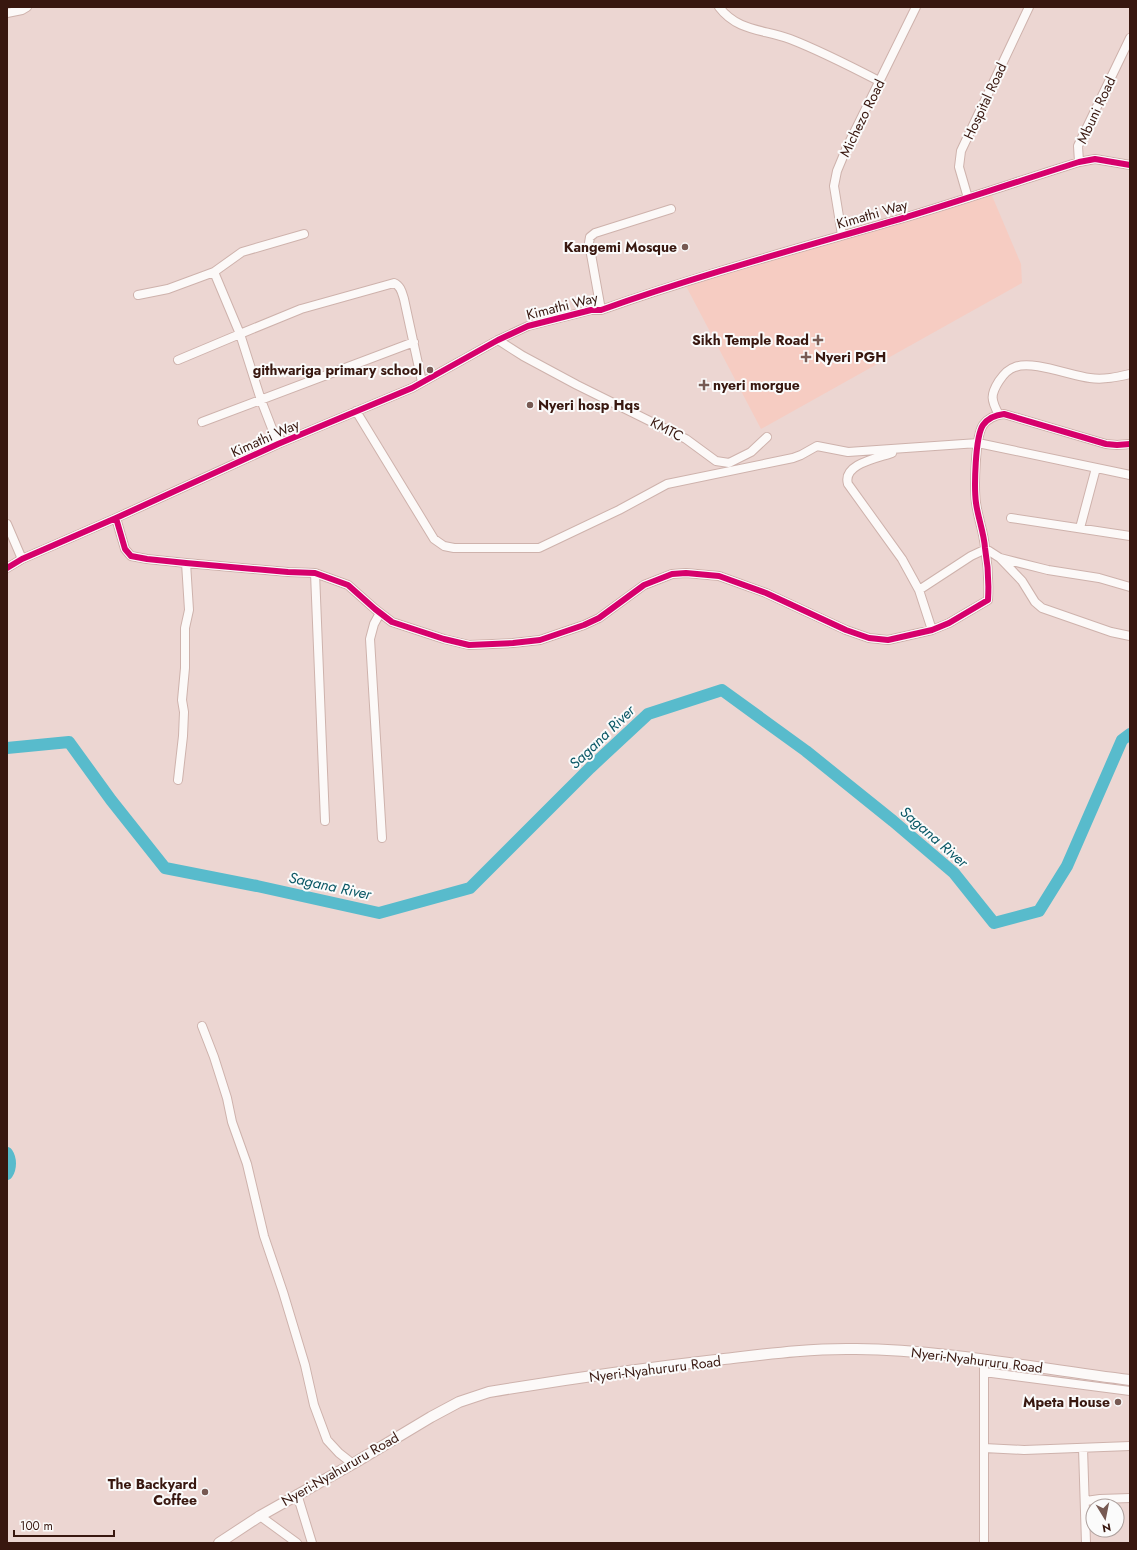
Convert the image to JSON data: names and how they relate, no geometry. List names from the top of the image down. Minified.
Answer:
{"streets":{"main road":["Nyeri-Nyahururu Road"],"street":["Hospital Road","Mbuni Road","Michezo Road","Kimathi Way","KMTC"]},"crossings":[["Hospital Road","Kimathi Way"],["Mbuni Road","Kimathi Way"],["Michezo Road","Kimathi Way"],["Kimathi Way","KMTC"]],"water":["Sagana River"],"places":{"other":["Kangemi Mosque","githwariga primary school","Nyeri hosp Hqs","Mpeta House","The Backyard Coffee"],"health":["Sikh Temple Road","Nyeri PGH","nyeri morgue"]},"scale_bar":"100 m","north":"bottom"}
